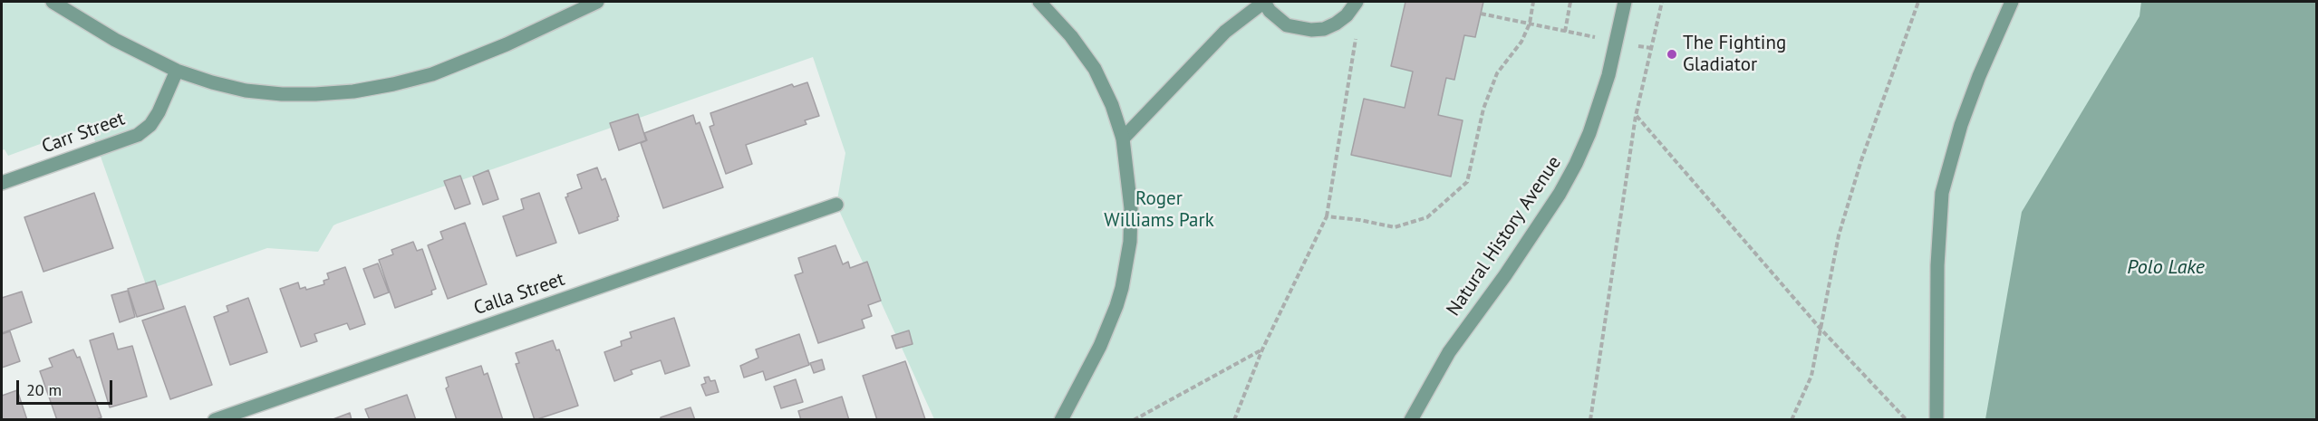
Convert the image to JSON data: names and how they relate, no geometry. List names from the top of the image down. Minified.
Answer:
{"streets":{"street":["Carr Street","Natural History Avenue","Calla Street"]},"water":["Polo Lake"],"parks":["Roger Williams Park"],"places":["The Fighting Gladiator"],"scale_bar":"20 m"}
